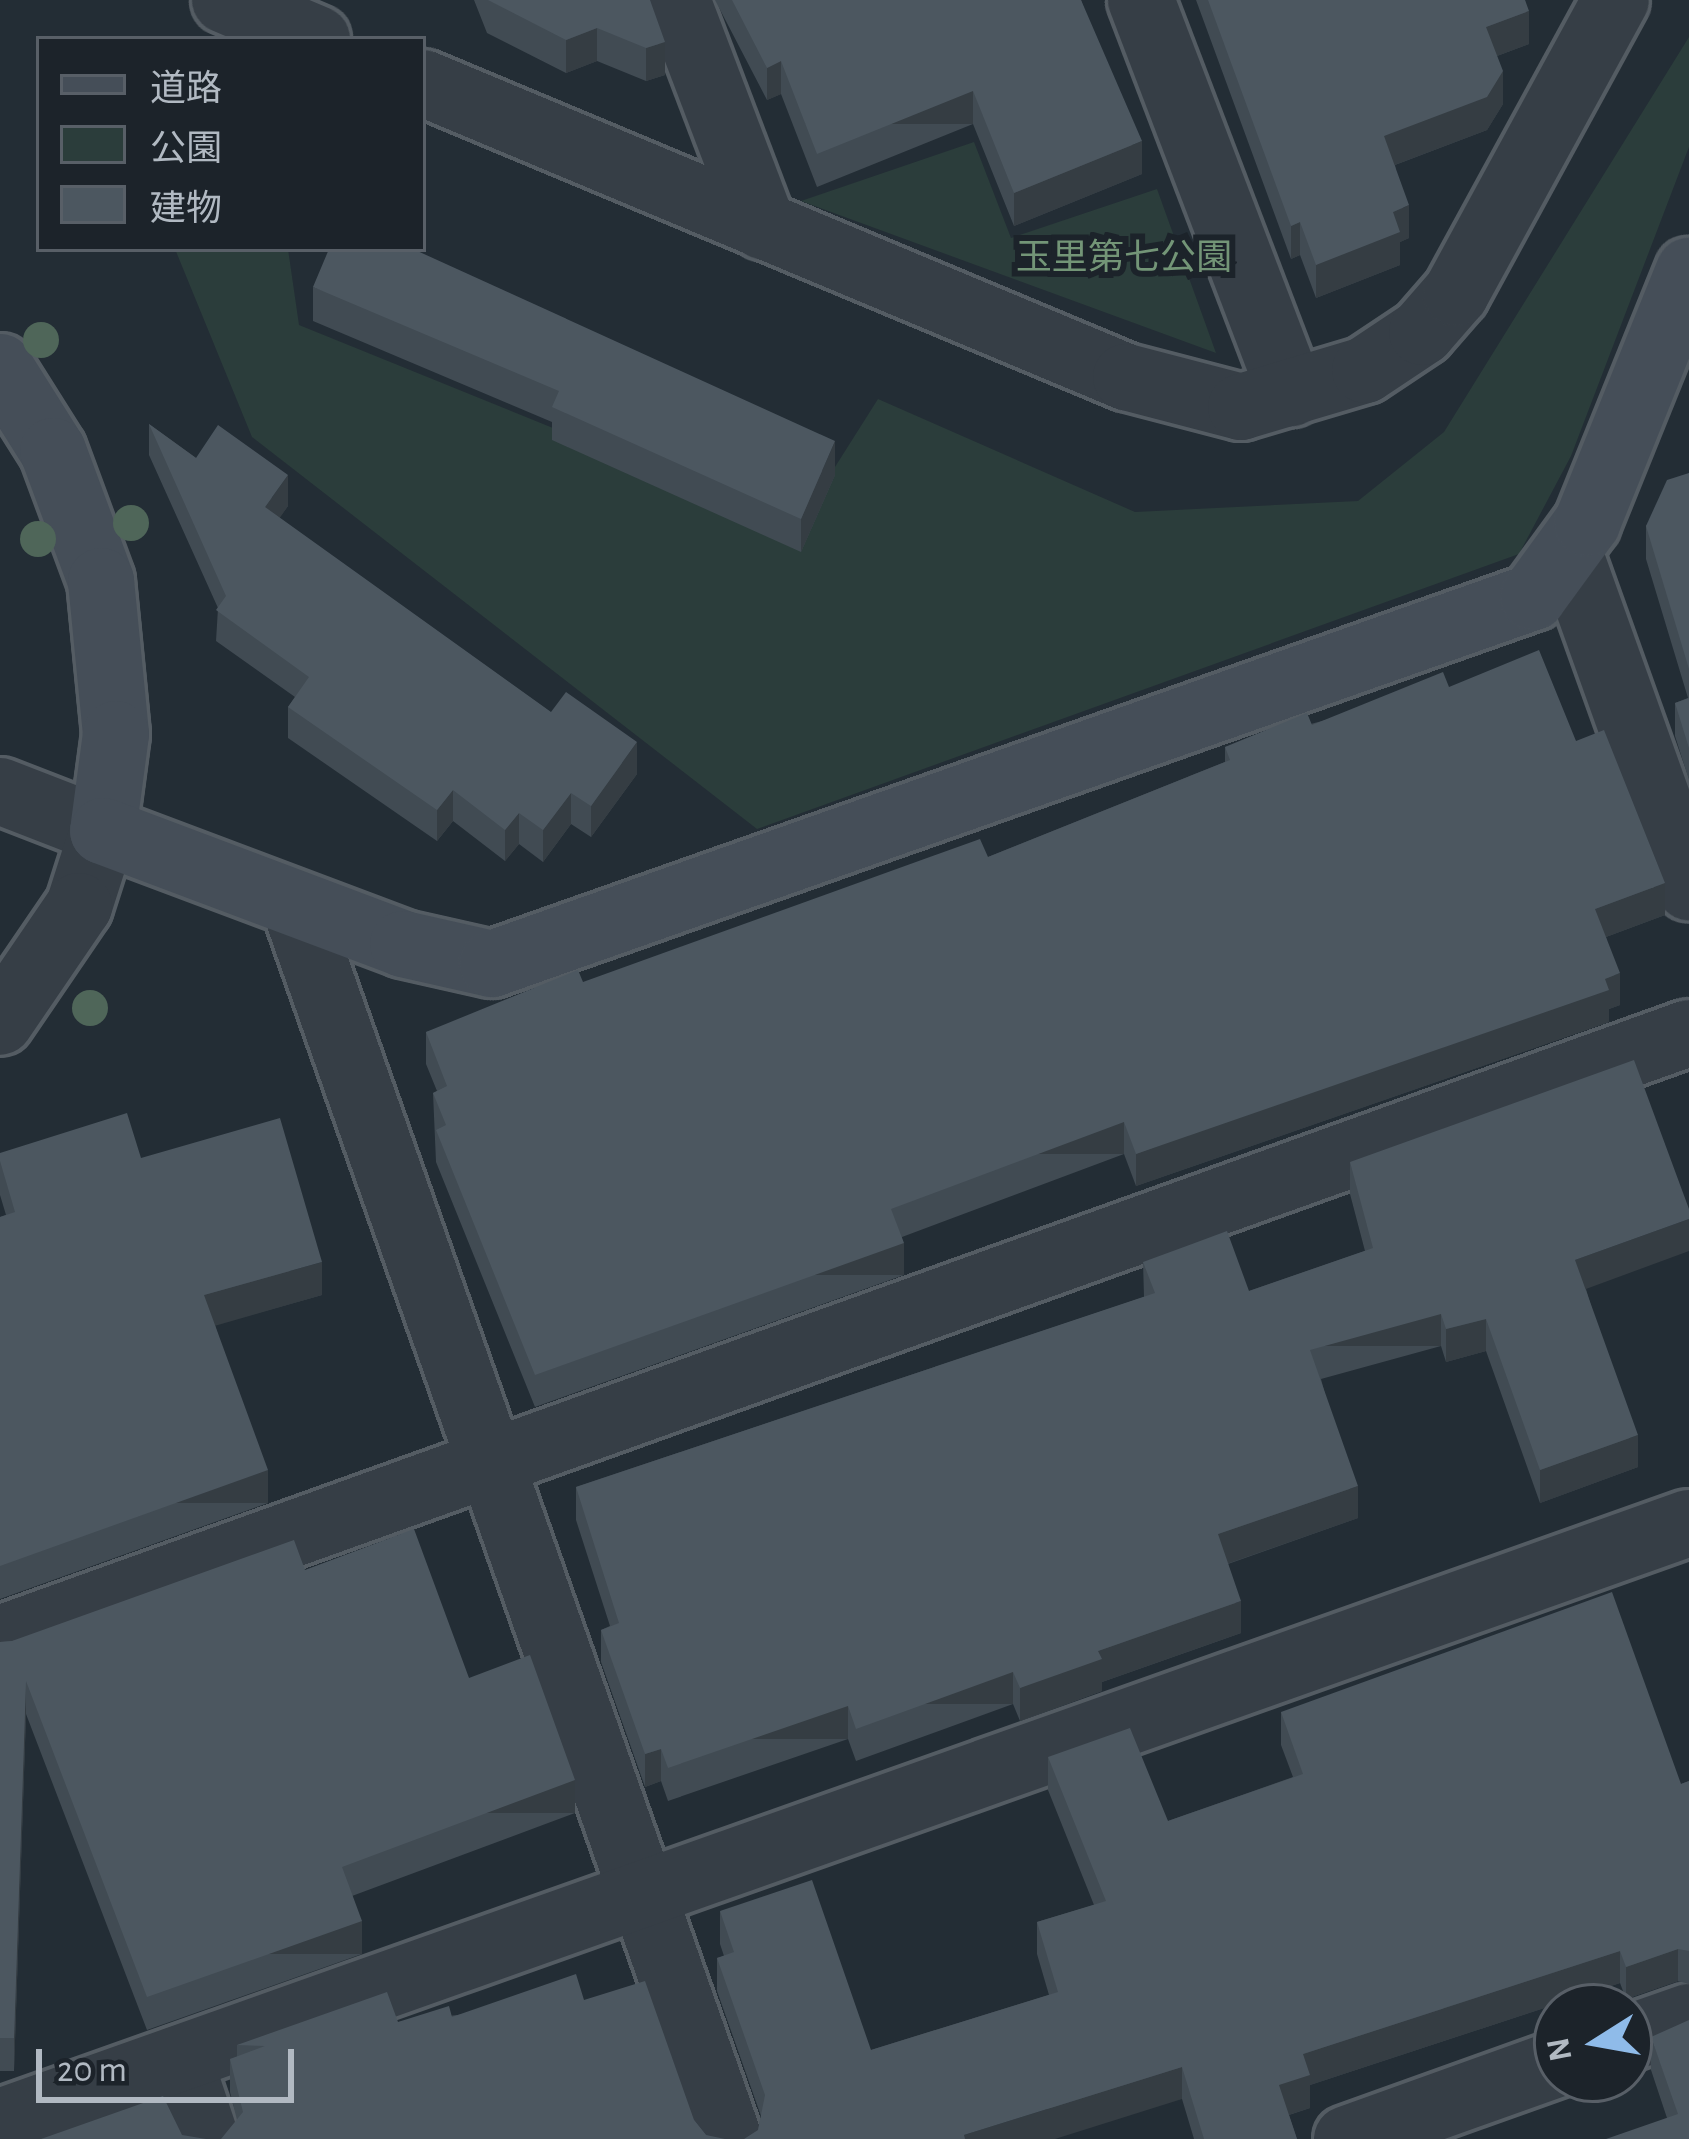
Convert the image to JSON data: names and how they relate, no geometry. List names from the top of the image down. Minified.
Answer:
{"parks":["玉里第七公園"],"legend":["道路","公園","建物"],"scale_bar":"20 m","north":"left"}
